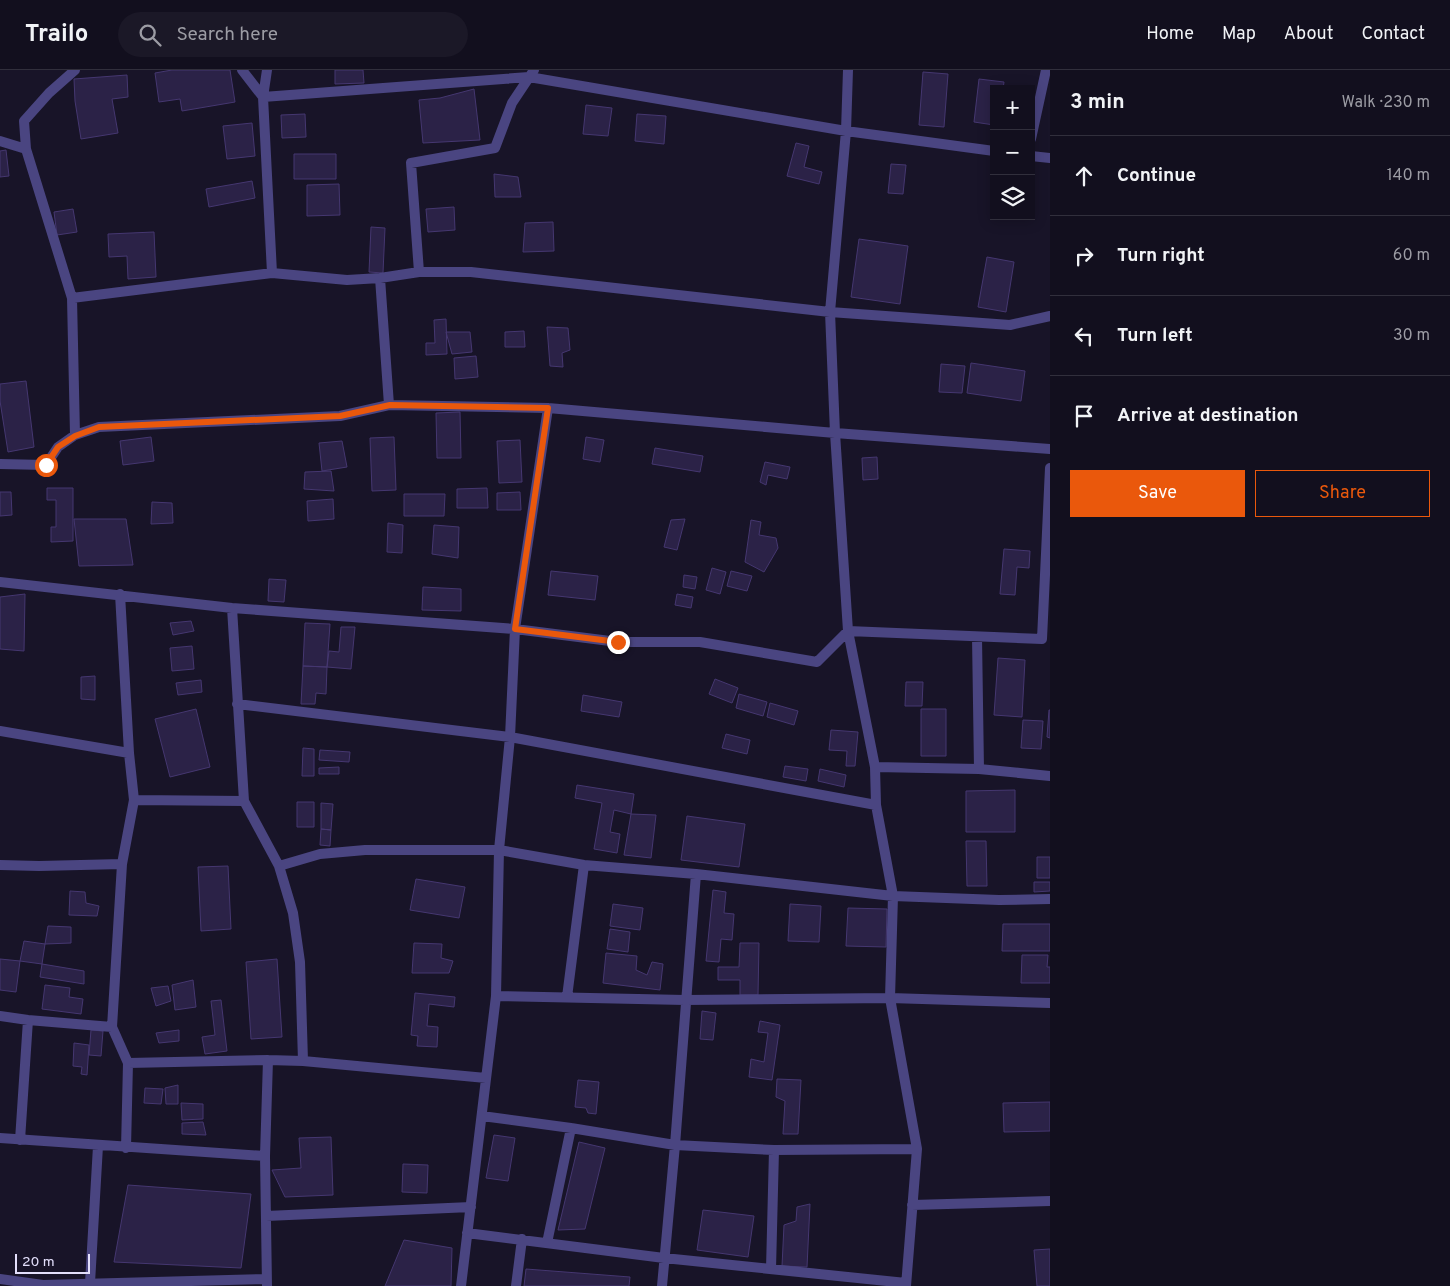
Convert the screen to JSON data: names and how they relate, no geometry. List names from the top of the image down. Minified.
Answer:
{"scale_bar":"20 m","page":{"header":"Trailo","search":"Search here","nav":["Home","Map","About","Contact"],"heading":["3 min","Walk · 230 m"],"map_buttons":["+","−"],"list":[["Continue","140 m"],["Turn right","60 m"],["Turn left","30 m"],"Arrive at destination"],"buttons":["Save","Share"],"scale":"20 m"}}
